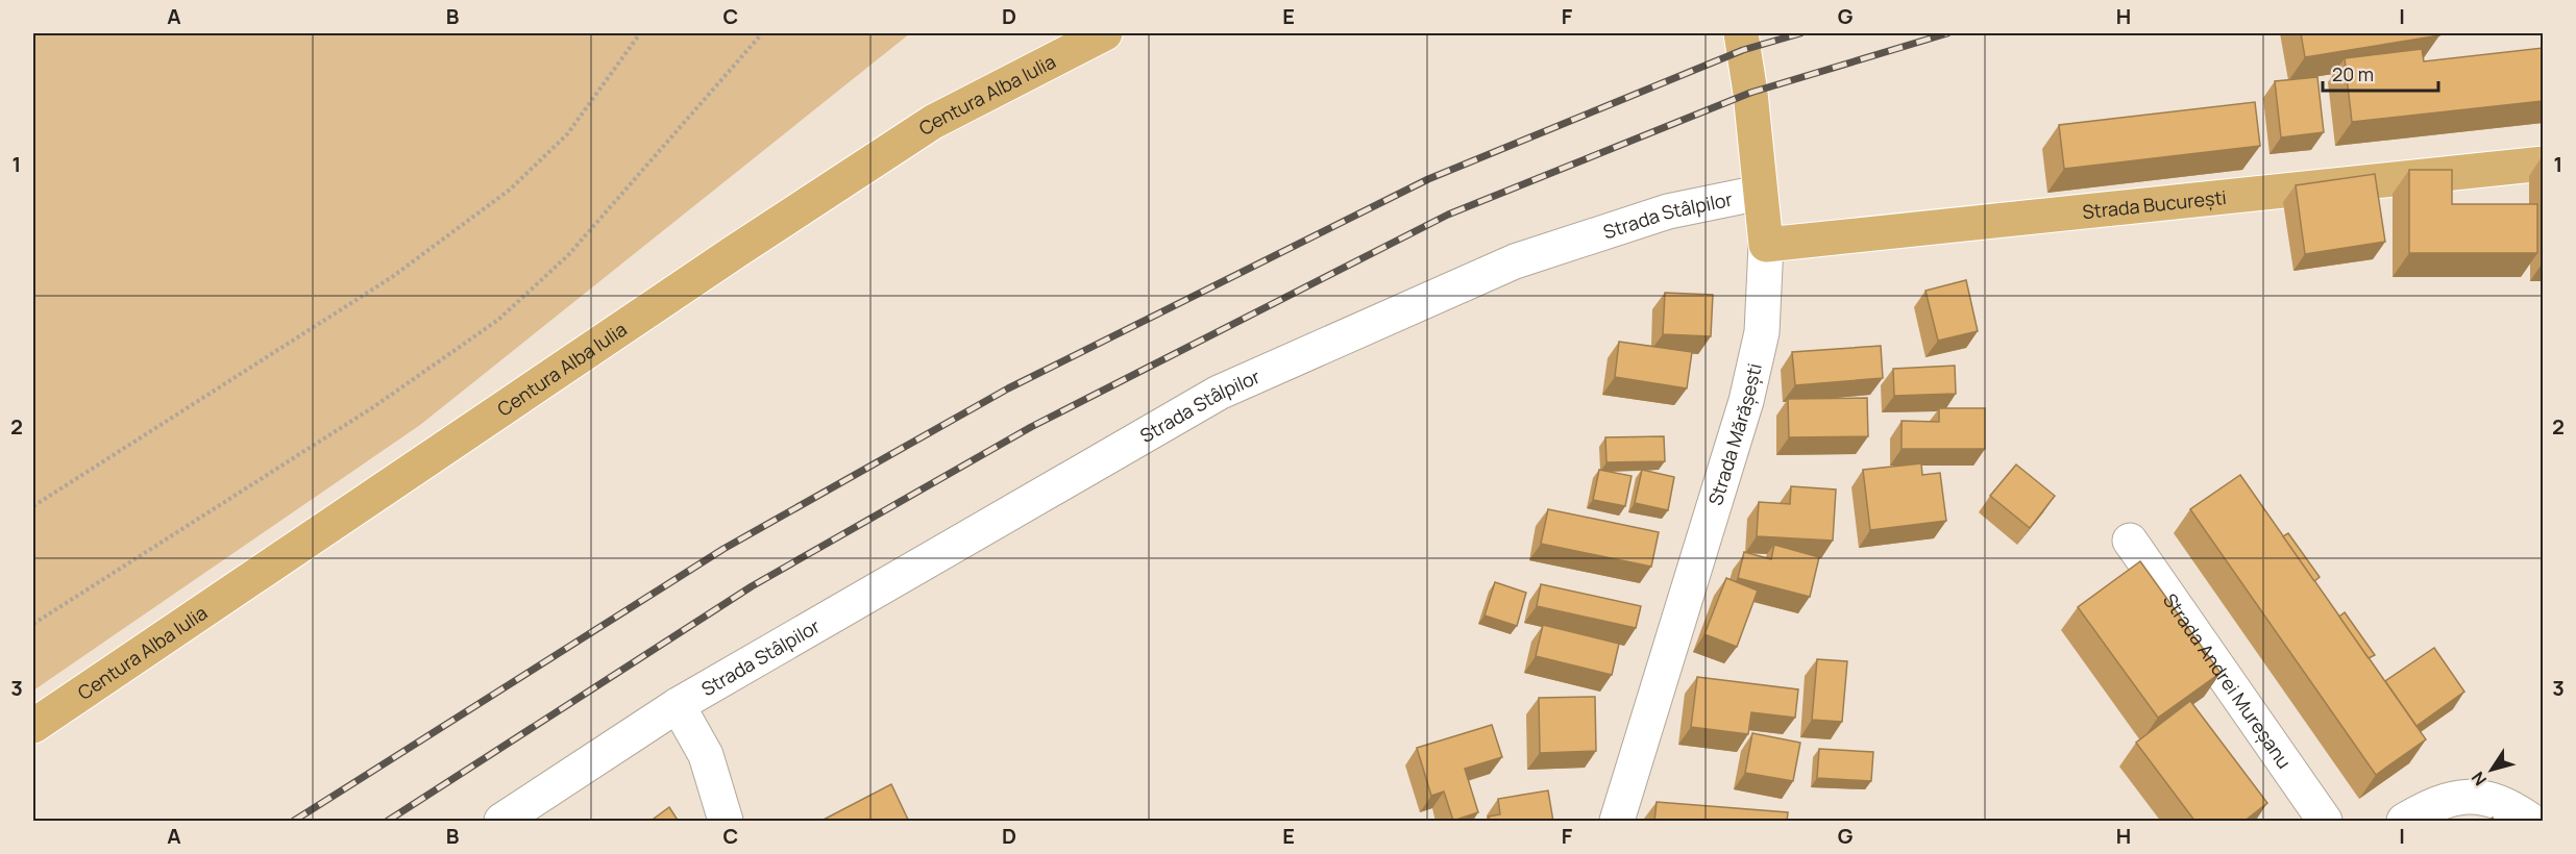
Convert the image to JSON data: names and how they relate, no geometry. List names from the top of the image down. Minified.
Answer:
{"streets":{"main road":["Centura Alba Iulia","Strada București","Strada Mărășești"],"street":["Strada Stâlpilor","Strada Andrei Mureșanu"]},"crossings":[["Strada București","Strada Mărășești"],["Strada Stâlpilor","Strada Mărășești"]],"scale_bar":"20 m","north":"bottom left","grid":{"columns":["A","B","C","D","E","F","G","H","I"],"rows":["1","2","3"]}}
